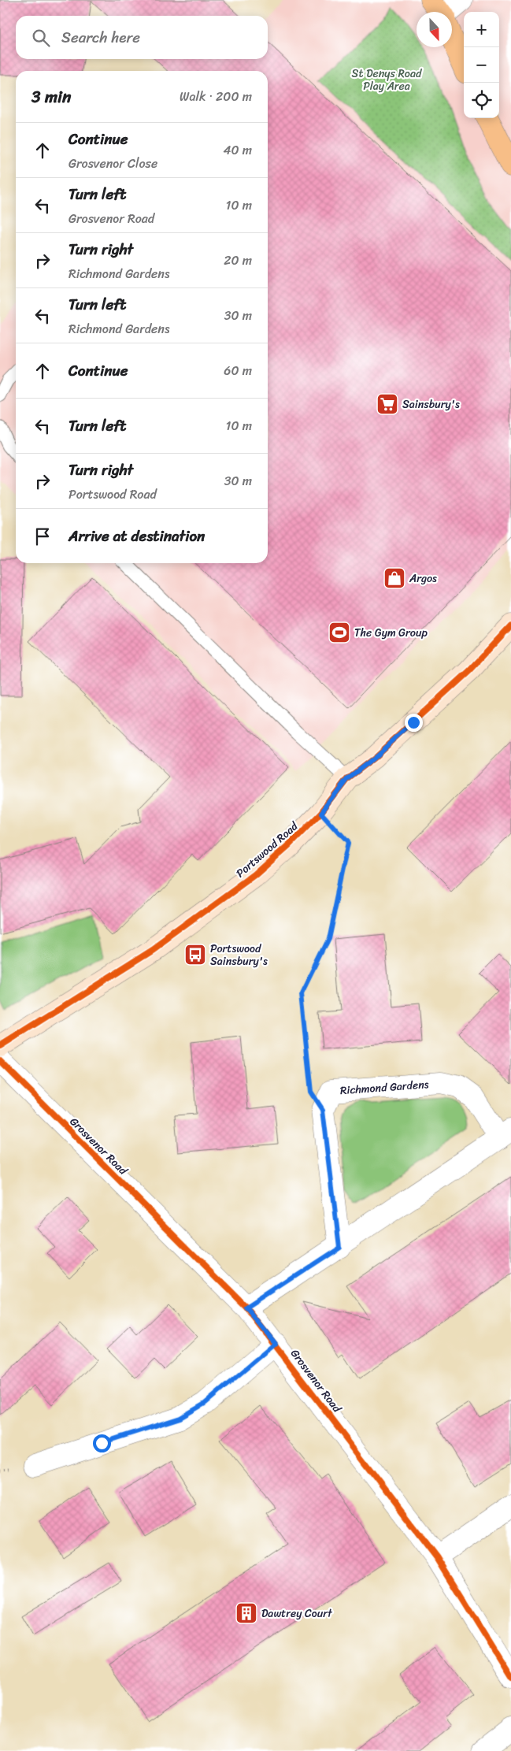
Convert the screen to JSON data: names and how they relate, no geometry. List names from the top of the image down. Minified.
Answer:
{"streets":{"street":["Portswood Road","Richmond Gardens","Grosvenor Road"]},"crossings":[["Richmond Gardens","Grosvenor Road"]],"parks":["St Denys Road Play Area"],"places":{"supermarket":["Sainsbury's"],"shop":["Argos"],"sports":["The Gym Group"],"bus stop":["Portswood Sainsbury's"],"building":["Dawtrey Court"]},"north":"bottom","page":{"map_buttons":["+","−"],"search":"Search here","heading":["3 min","Walk · 200 m"],"list":[["Continue","Grosvenor Close","40 m"],["Turn left","Grosvenor Road","10 m"],["Turn right","Richmond Gardens","20 m"],["Turn left","Richmond Gardens","30 m"],["Continue","60 m"],["Turn left","10 m"],["Turn right","Portswood Road","30 m"],"Arrive at destination"]}}
